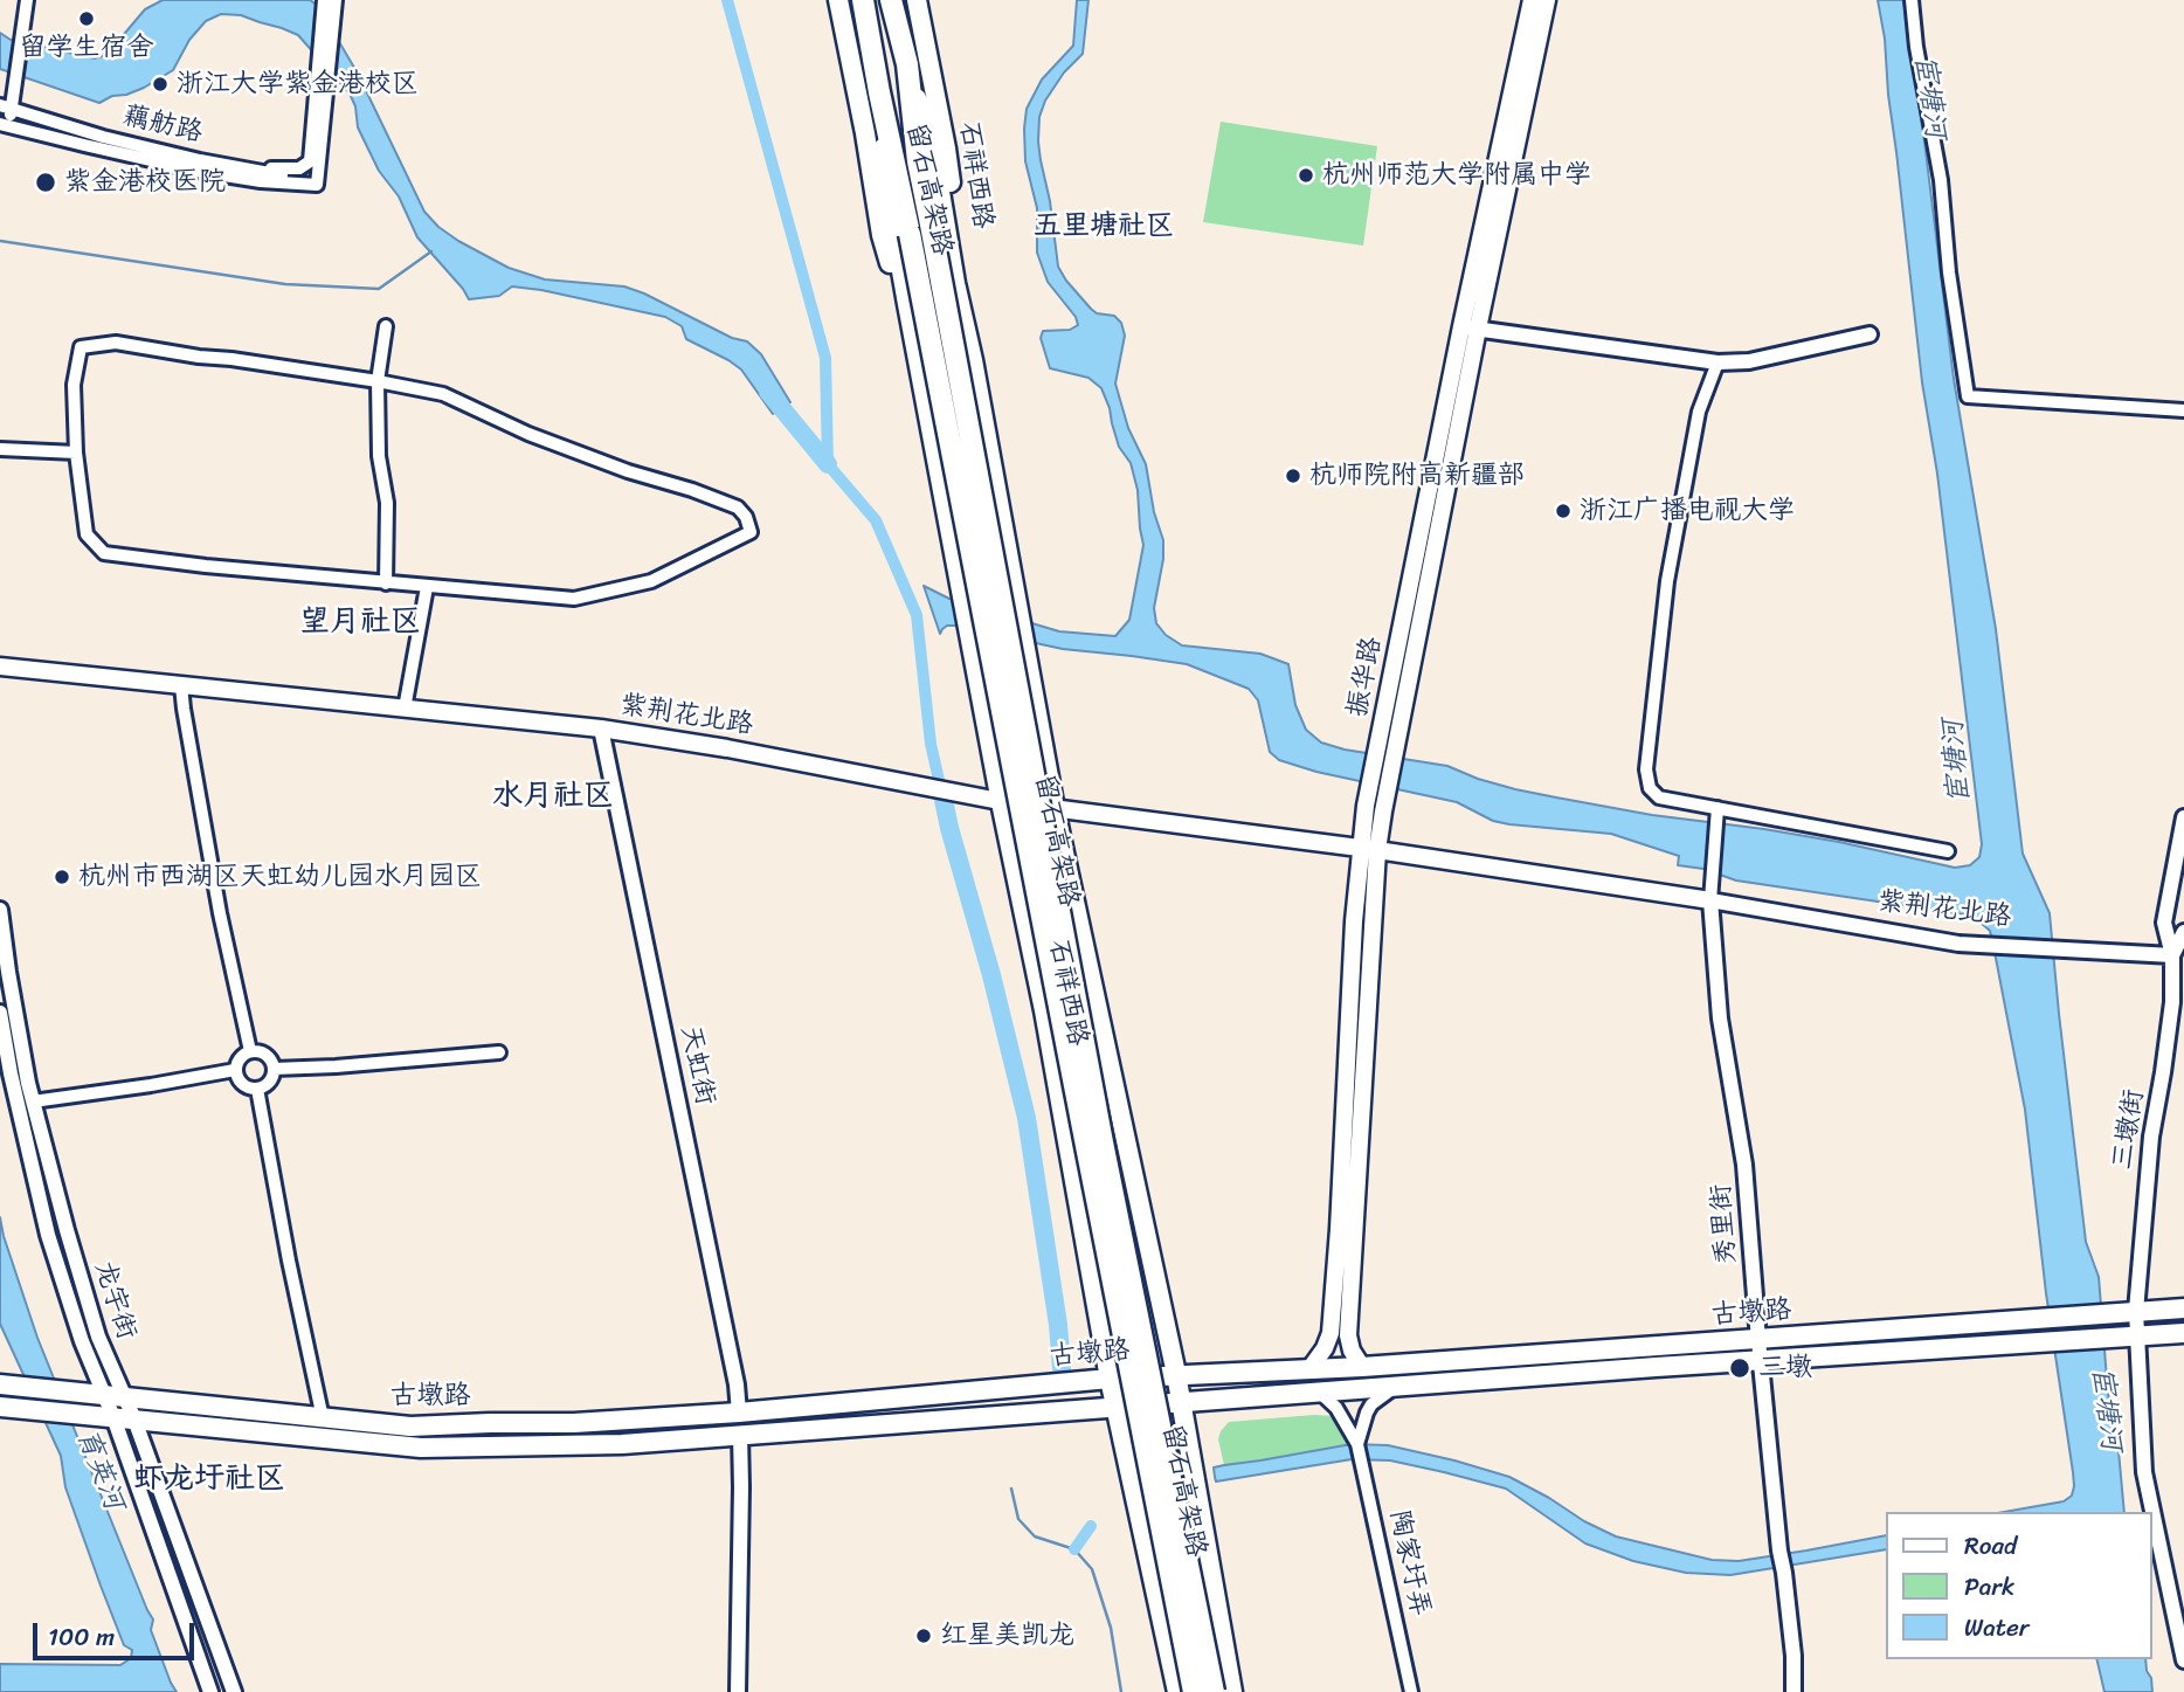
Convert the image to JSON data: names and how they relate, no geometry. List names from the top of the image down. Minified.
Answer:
{"streets":{"highway":["留石高架路"],"main road":["石祥西路","振华路","紫荆花北路","古墩路"],"street":["藕舫路","天虹街","三墩街","秀里街","龙宇街","陶家圩弄"]},"crossings":[["石祥西路","留石高架路"],["石祥西路","紫荆花北路"],["石祥西路","古墩路"],["振华路","紫荆花北路"],["振华路","古墩路"],["紫荆花北路","天虹街"],["紫荆花北路","三墩街"],["紫荆花北路","秀里街"],["天虹街","古墩路"],["三墩街","古墩路"],["秀里街","古墩路"],["龙宇街","古墩路"],["古墩路","陶家圩弄"]],"districts":["五里塘社区","望月社区","水月社区","虾龙圩社区"],"water":["宦塘河","育英河"],"places":["留学生宿舍","浙江大学紫金港校区","杭州师范大学附属中学","紫金港校医院","杭师院附高新疆部","浙江广播电视大学","杭州市西湖区天虹幼儿园水月园区","三墩","红星美凯龙"],"legend":["Road","Park","Water"],"scale_bar":"100 m"}
